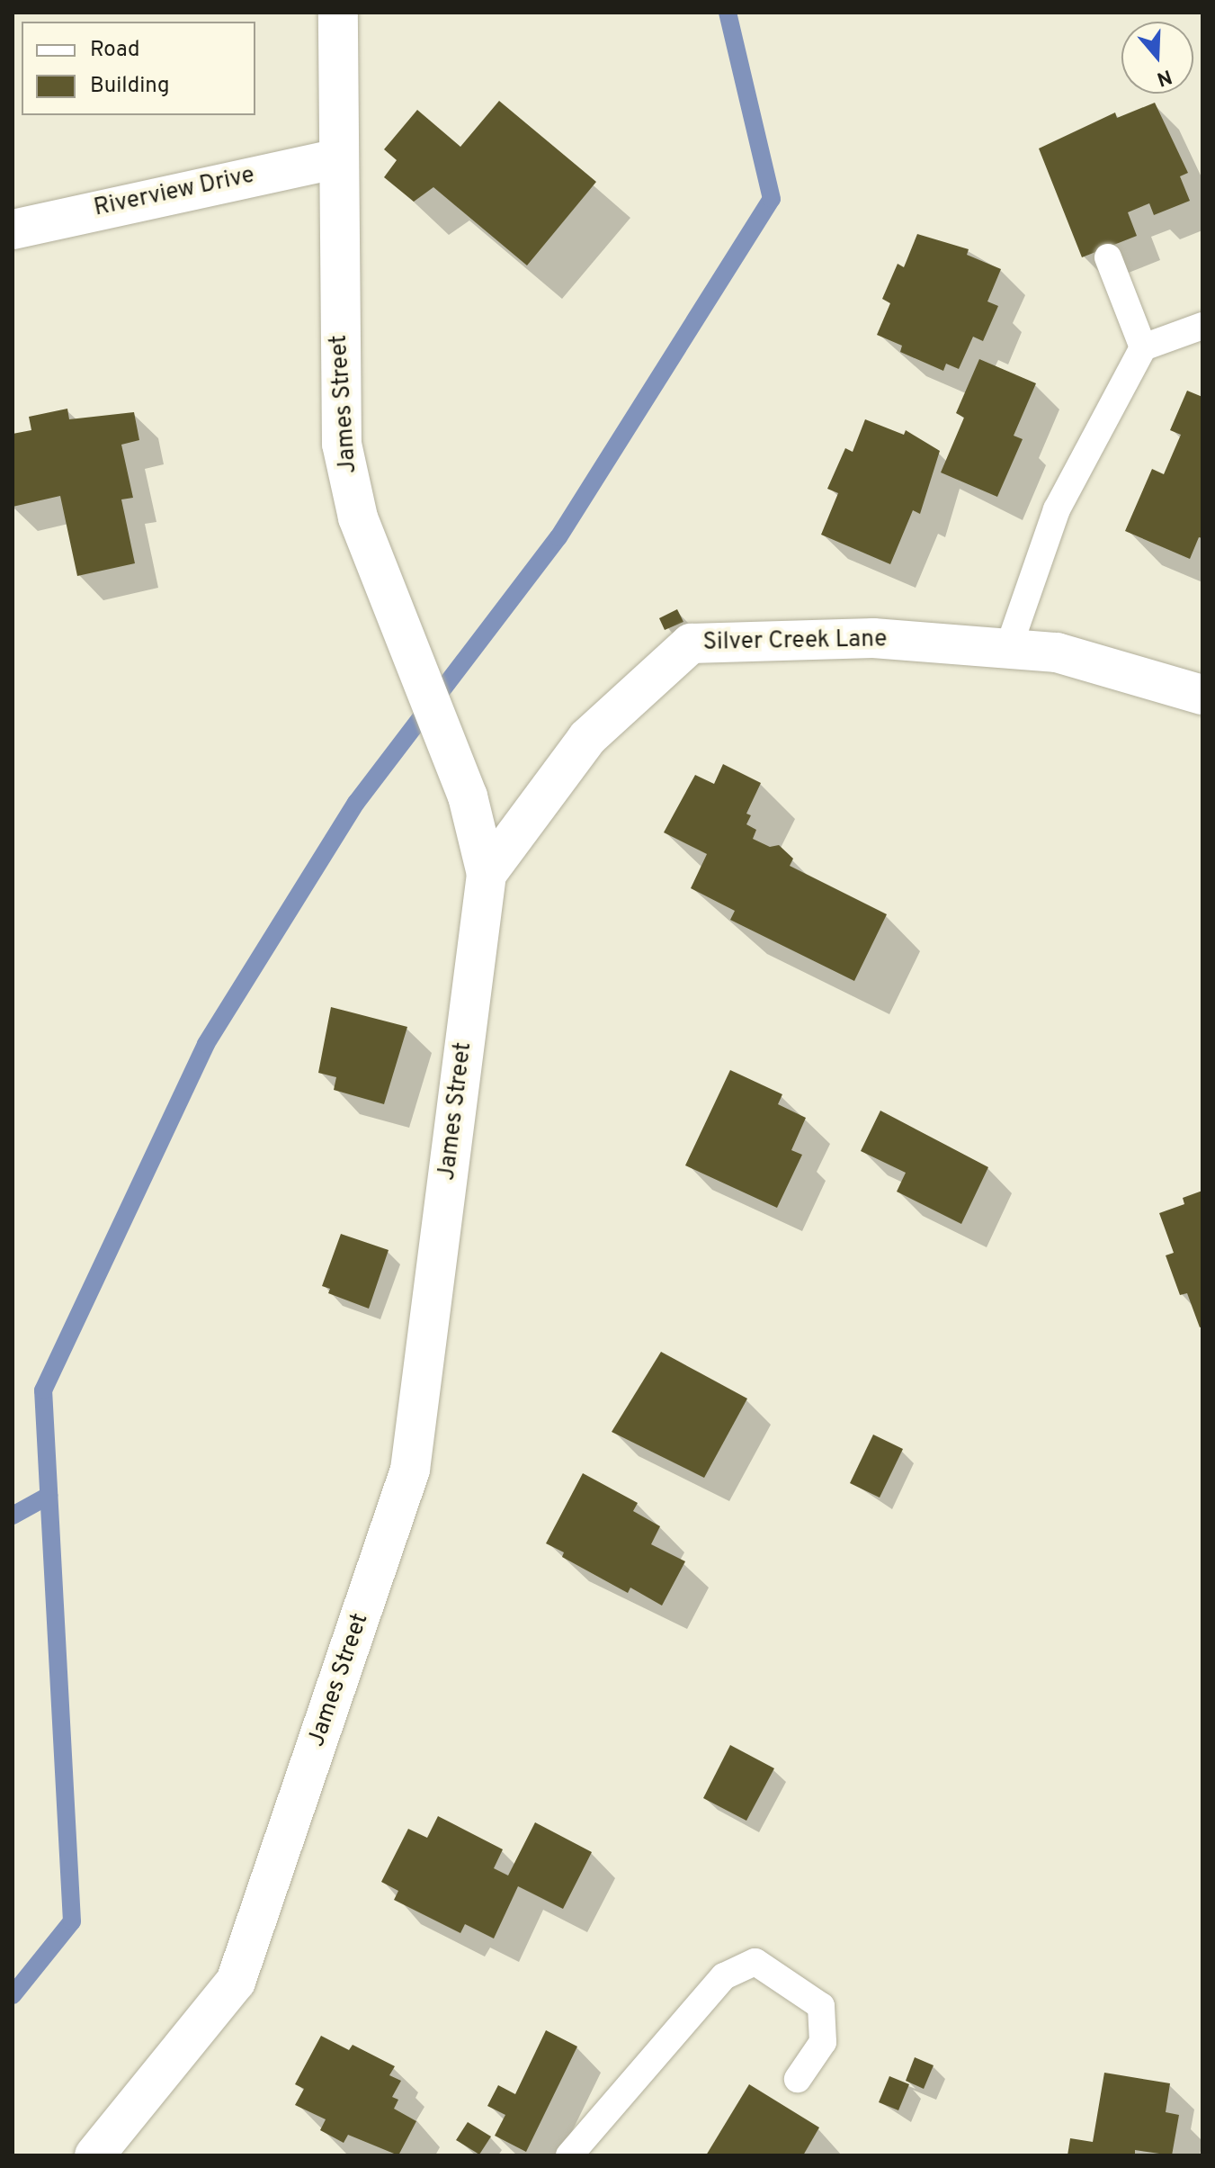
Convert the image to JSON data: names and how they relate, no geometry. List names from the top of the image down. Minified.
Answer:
{"streets":{"street":["Riverview Drive","James Street","Silver Creek Lane"]},"crossings":[["Riverview Drive","James Street"],["James Street","Silver Creek Lane"]],"legend":["Road","Building"],"north":"bottom"}
